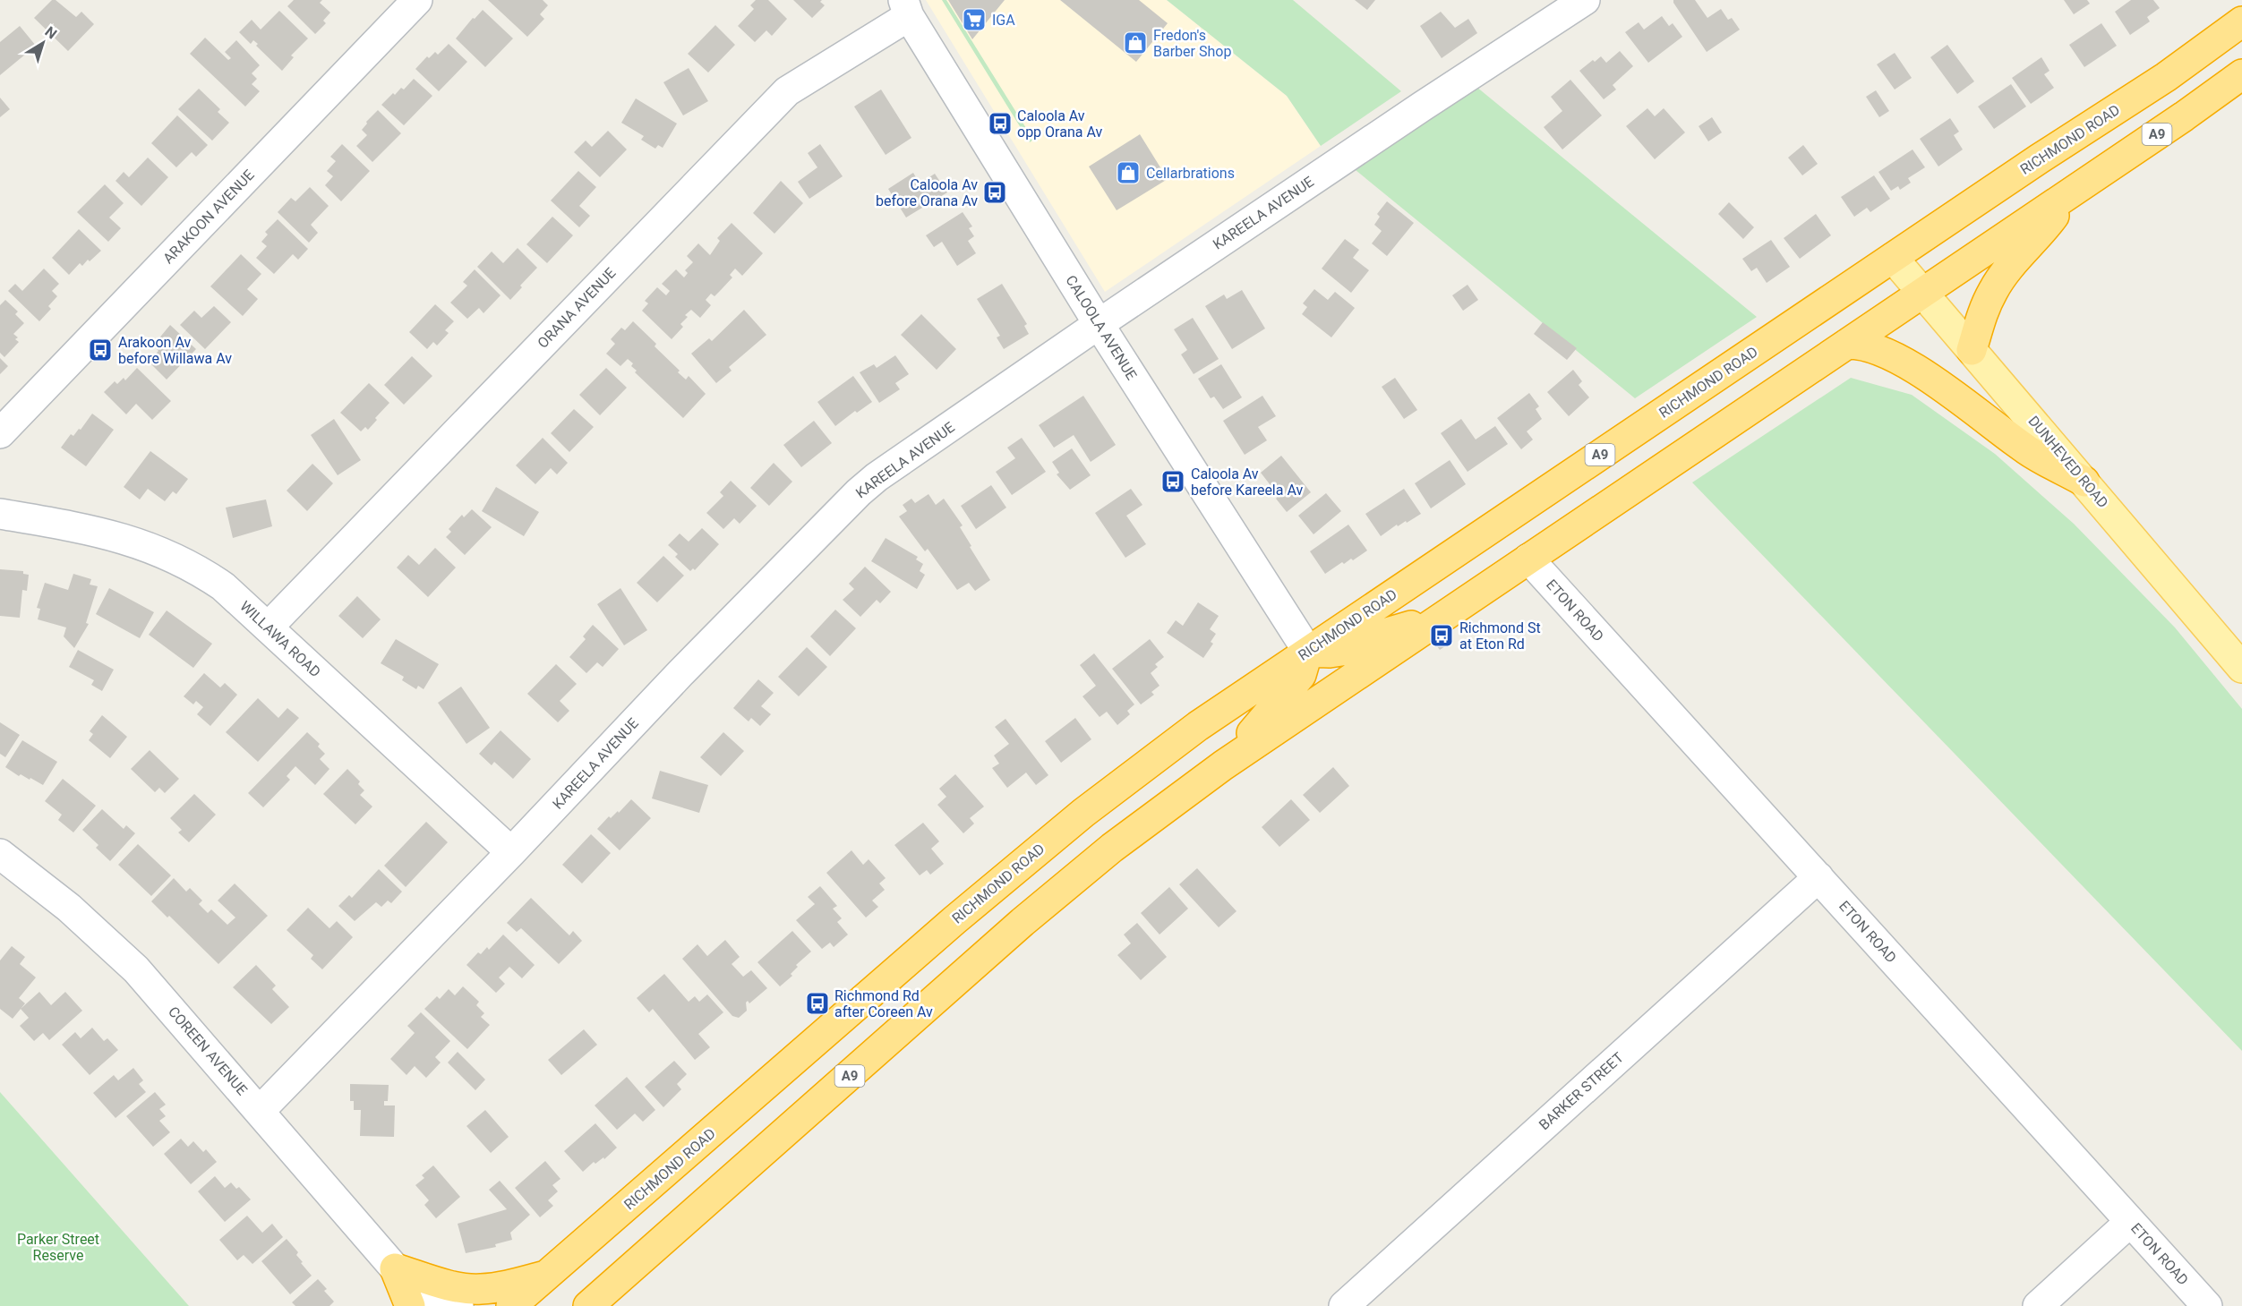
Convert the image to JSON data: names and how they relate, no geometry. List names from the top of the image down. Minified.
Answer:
{"streets":{"highway":["A9","RICHMOND ROAD"],"main road":["DUNHEVED ROAD"],"street":["KAREELA AVENUE","ARAKOON AVENUE","ORANA AVENUE","CALOOLA AVENUE","ETON ROAD","WILLAWA ROAD","COREEN AVENUE","BARKER STREET"]},"crossings":[["A9","DUNHEVED ROAD"],["A9","ETON ROAD"],["RICHMOND ROAD","CALOOLA AVENUE"],["RICHMOND ROAD","DUNHEVED ROAD"],["KAREELA AVENUE","CALOOLA AVENUE"],["KAREELA AVENUE","WILLAWA ROAD"],["KAREELA AVENUE","COREEN AVENUE"],["ORANA AVENUE","CALOOLA AVENUE"],["ORANA AVENUE","WILLAWA ROAD"],["ETON ROAD","BARKER STREET"]],"parks":["Parker Street Reserve"],"places":{"supermarket":["IGA"],"shop":["Fredon's Barber Shop","Cellarbrations"],"bus stop":["Caloola Av opp Orana Av","Caloola Av before Orana Av","Arakoon Av before Willawa Av","Caloola Av before Kareela Av","Richmond St at Eton Rd","Richmond Rd after Coreen Av"]},"north":"top right"}
